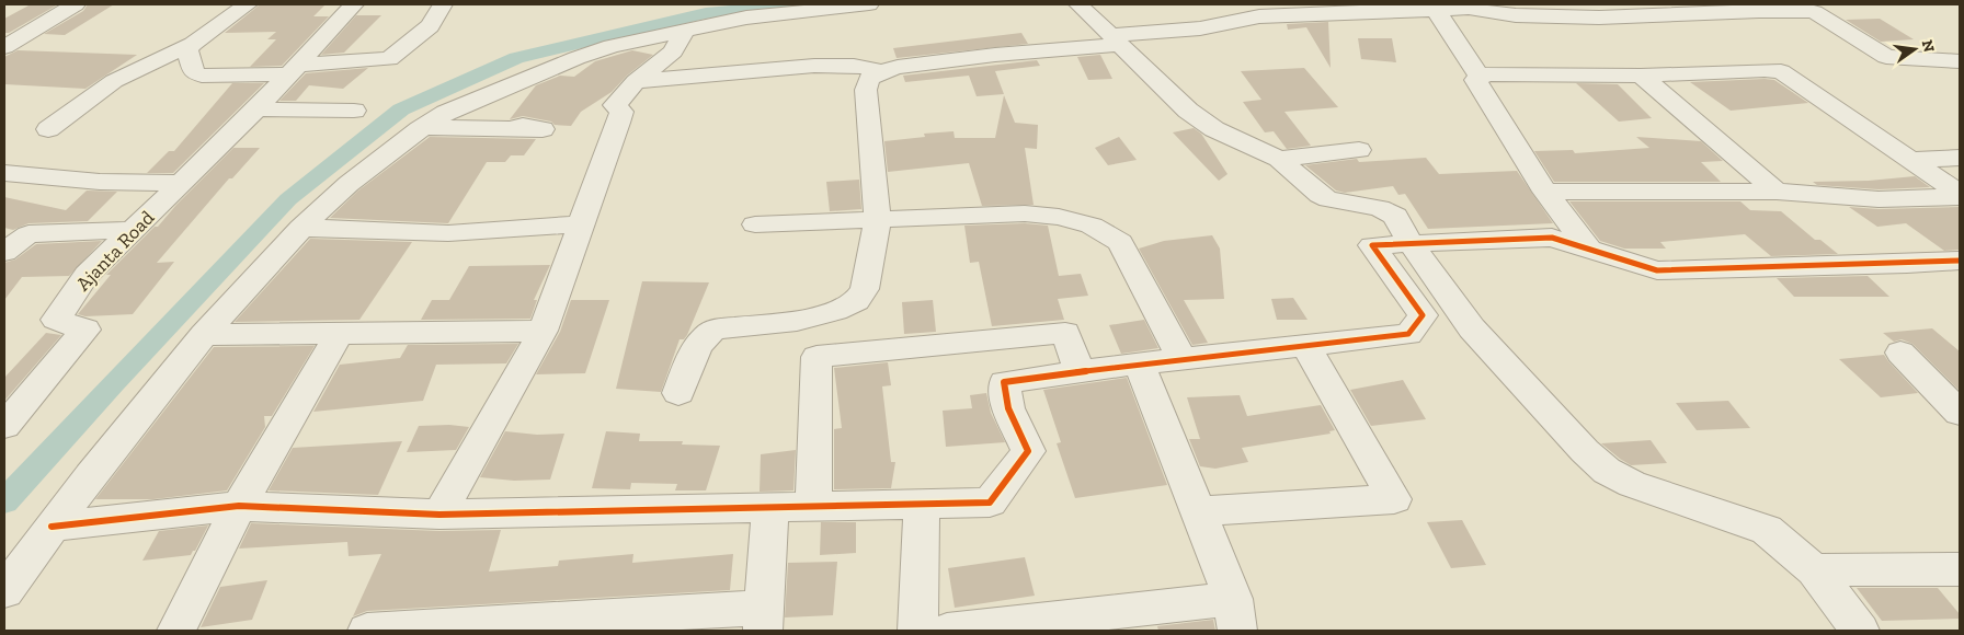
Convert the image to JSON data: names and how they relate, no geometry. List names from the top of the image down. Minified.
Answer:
{"streets":{"street":["Ajanta Road"]},"north":"right"}
